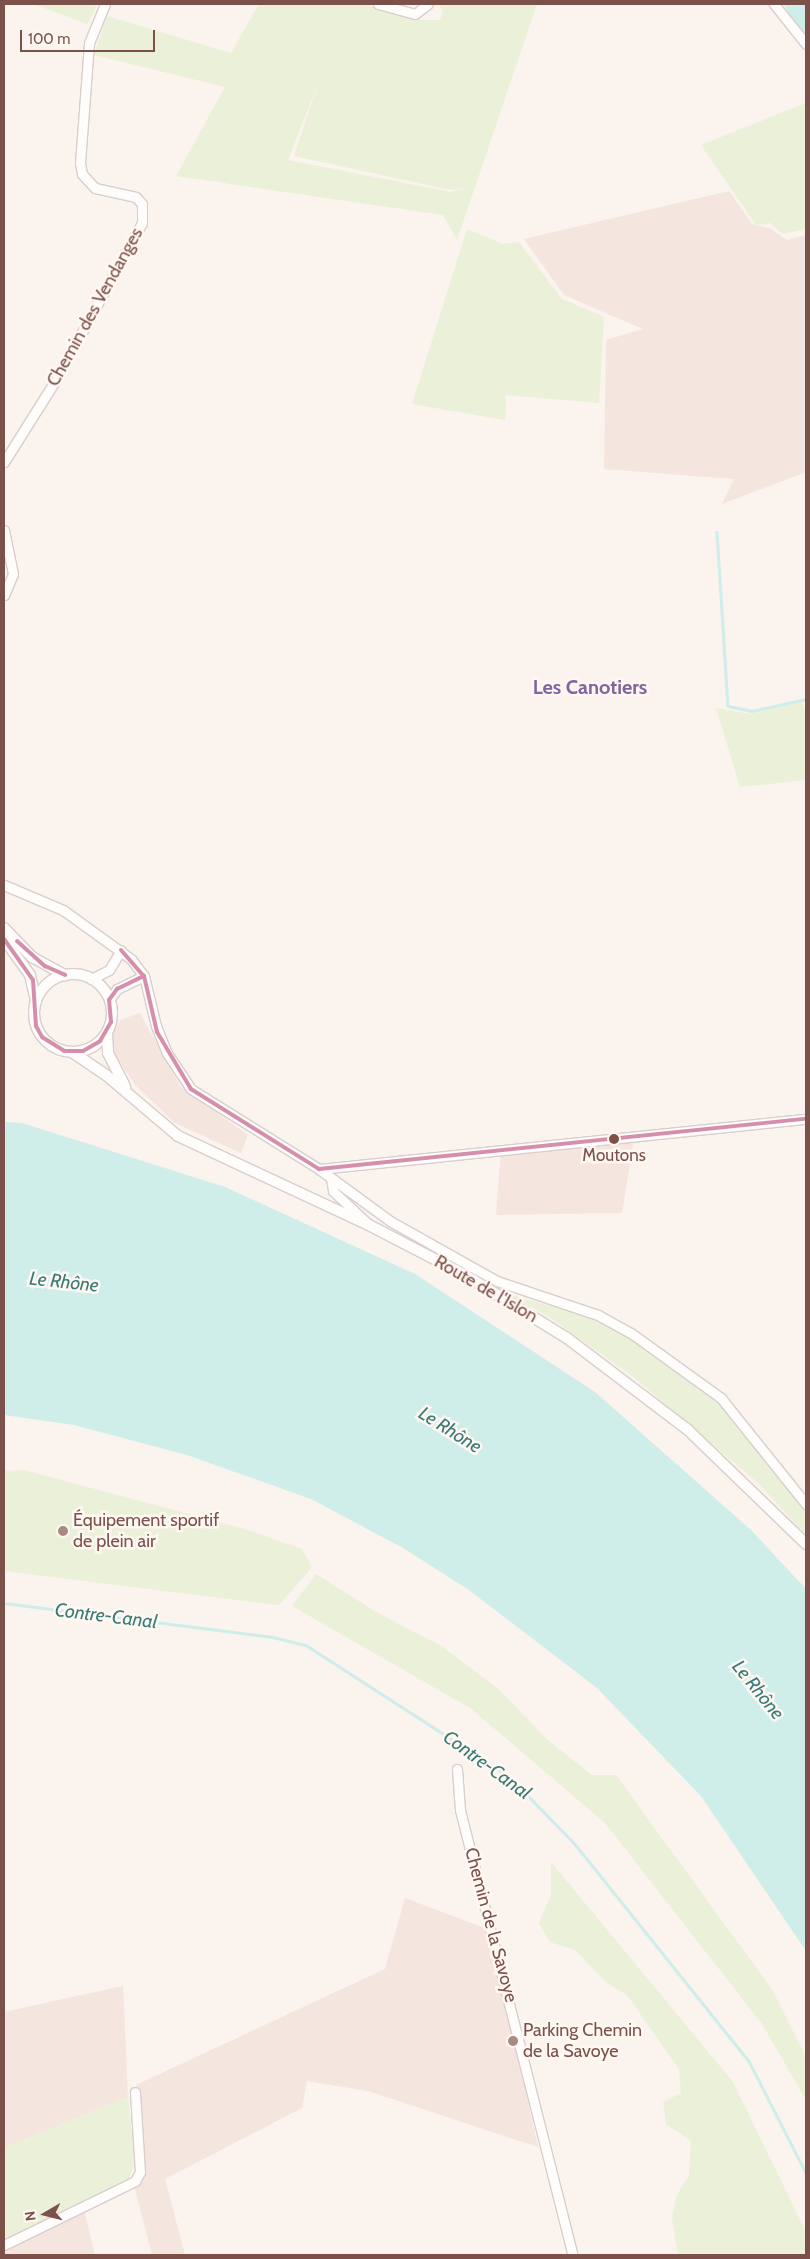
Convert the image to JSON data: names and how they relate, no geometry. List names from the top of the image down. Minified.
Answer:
{"streets":{"street":["Chemin des Vendanges","Route de l'Islon","Chemin de la Savoye"]},"districts":["Les Canotiers"],"water":["Le Rhône","Contre-Canal"],"places":["Moutons","Équipement sportif de plein air","Parking Chemin de la Savoye"],"scale_bar":"100 m","north":"left"}
